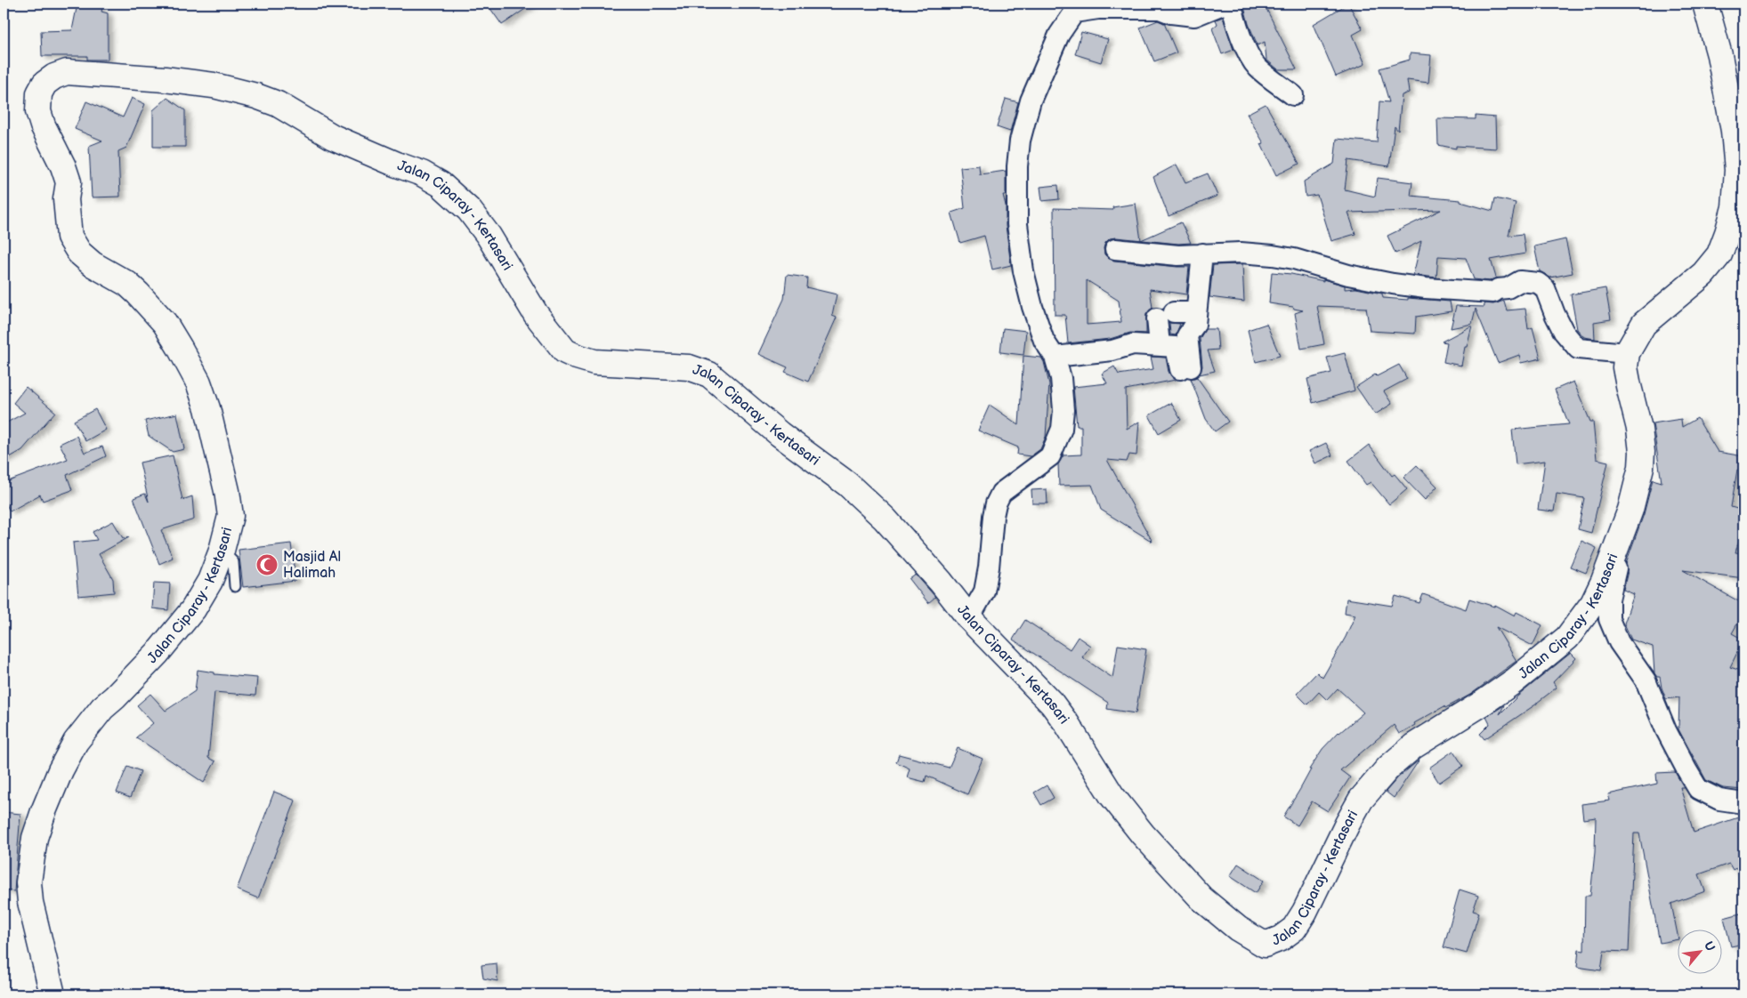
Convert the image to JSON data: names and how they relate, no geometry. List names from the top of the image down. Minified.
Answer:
{"streets":{"main road":["Jalan Ciparay - Kertasari"]},"places":{"mosque":["Masjid Al Halimah"]},"north":"top right"}
